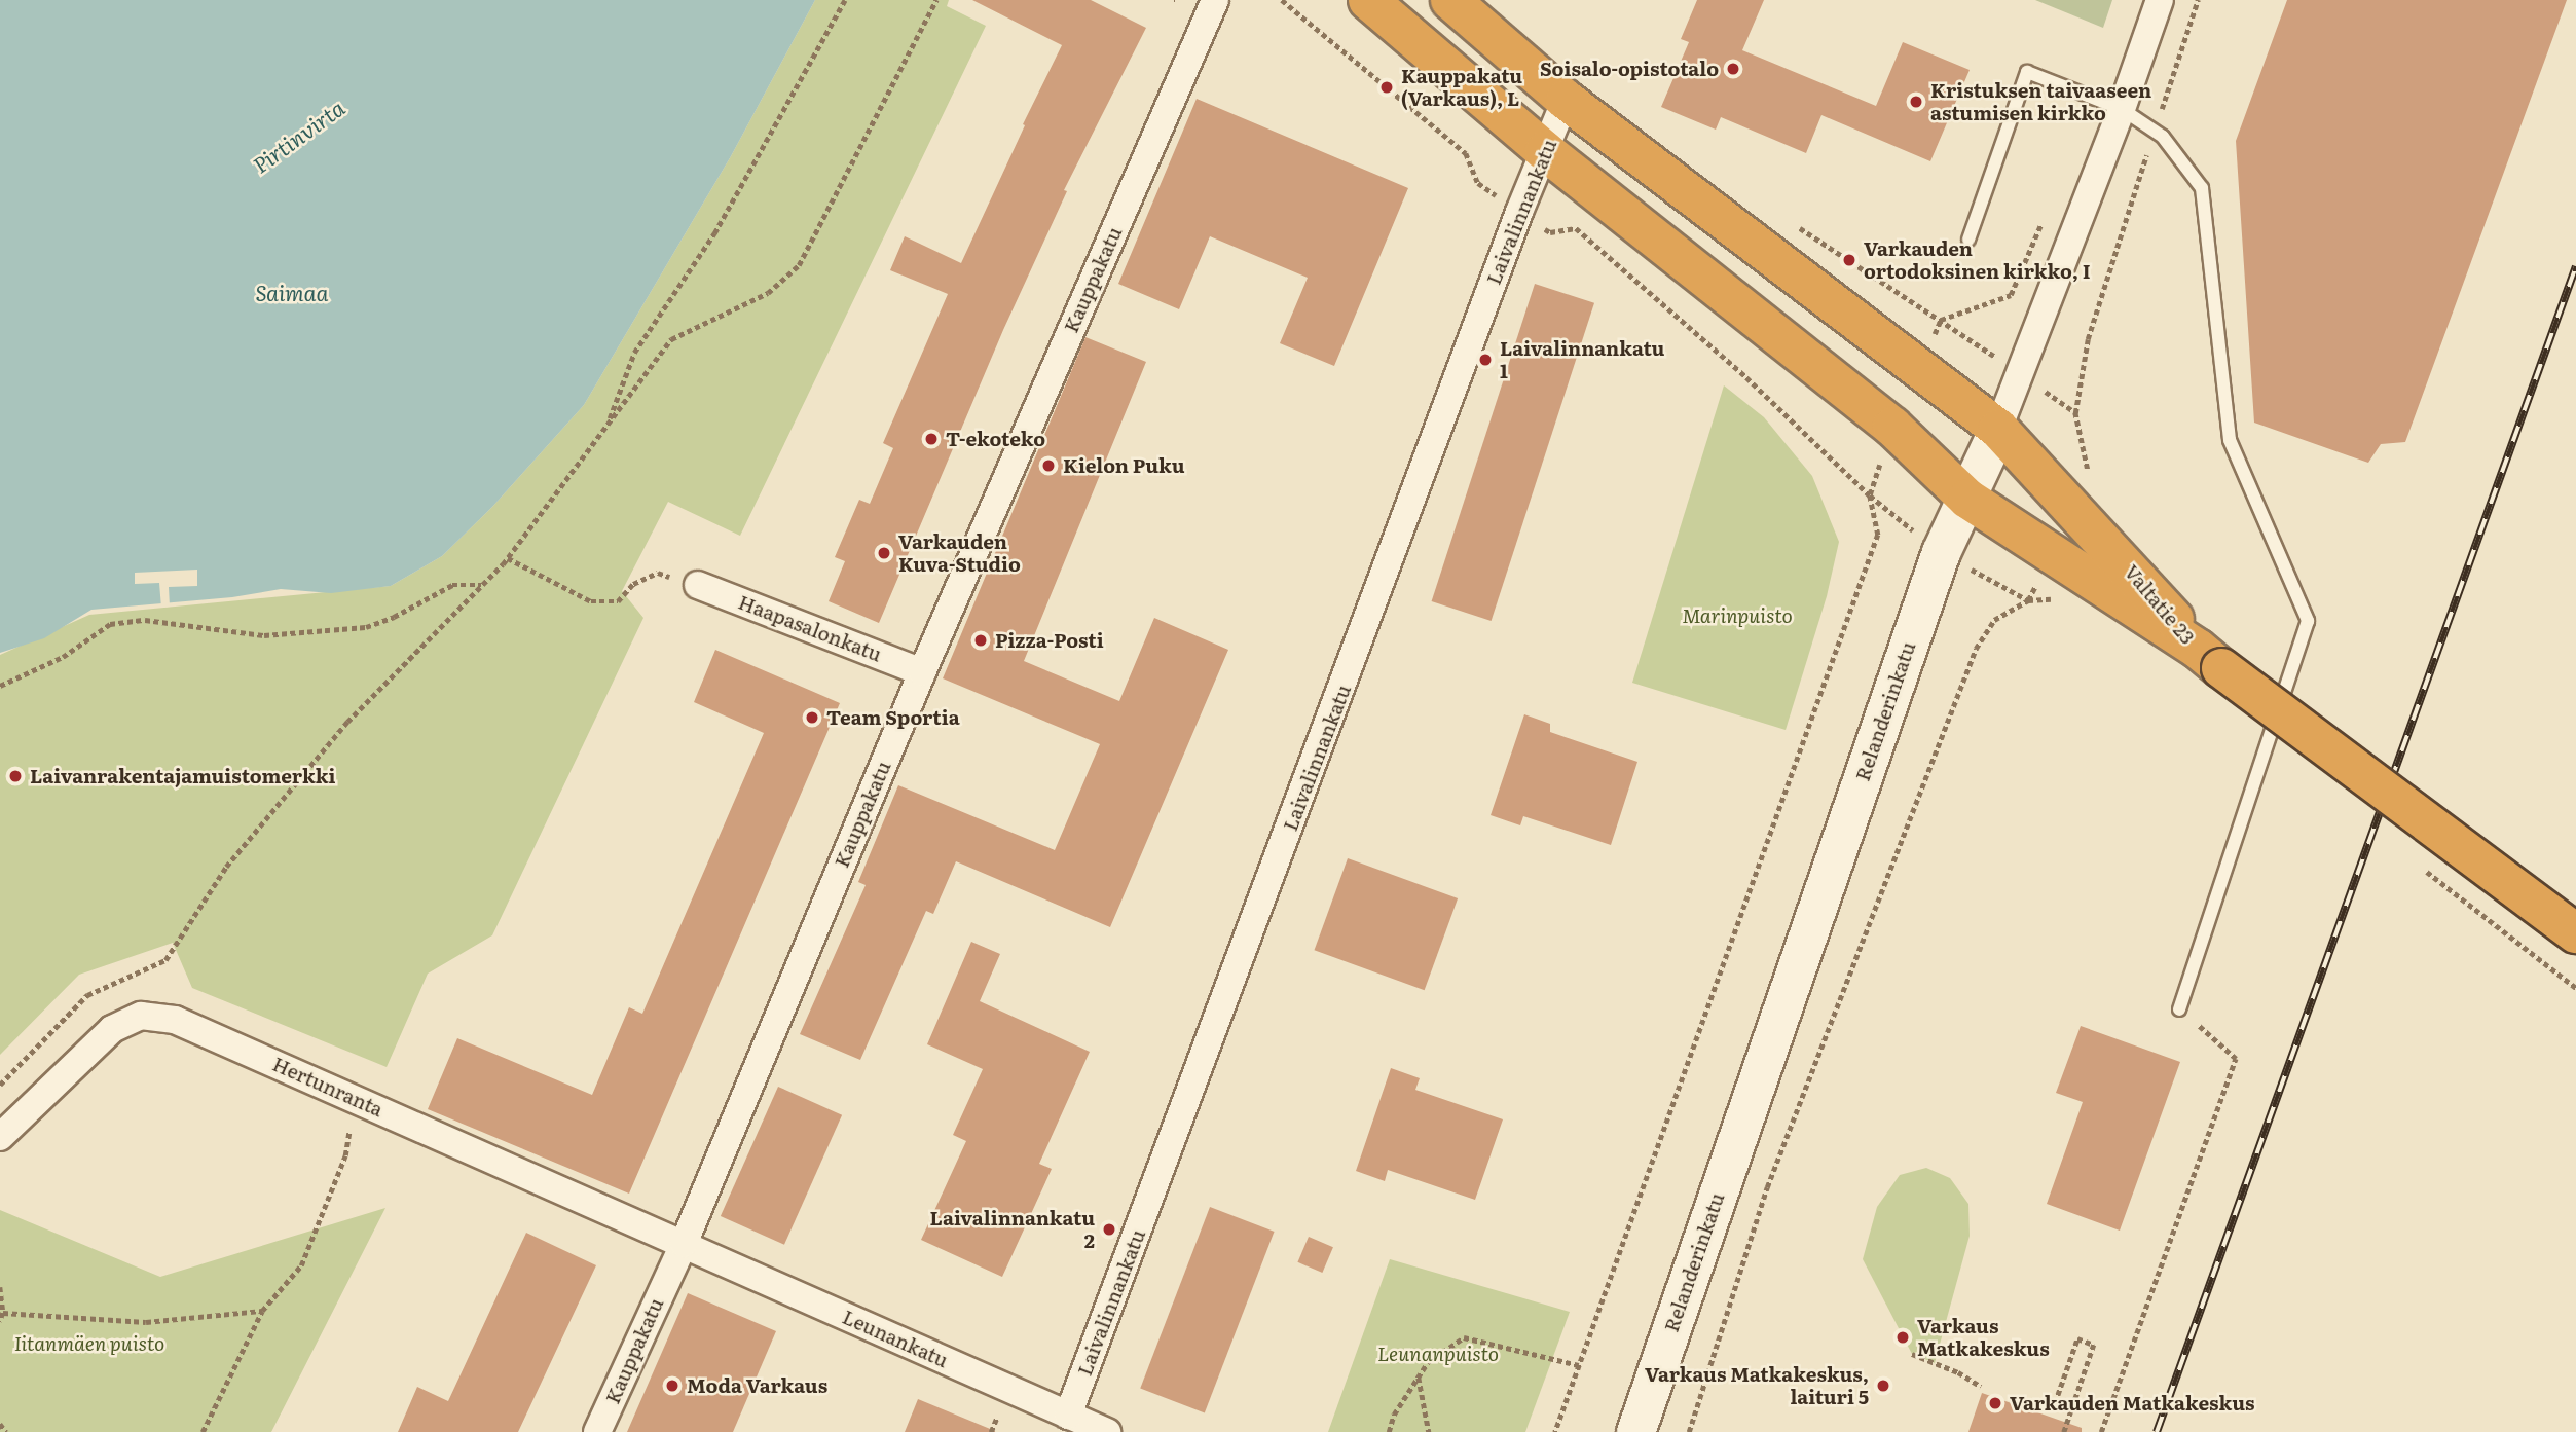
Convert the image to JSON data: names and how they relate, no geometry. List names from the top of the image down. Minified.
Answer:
{"streets":{"highway":["Valtatie 23"],"main road":["Relanderinkatu"],"street":["Laivalinnankatu","Kauppakatu","Haapasalonkatu","Hertunranta","Leunankatu"]},"crossings":[["Laivalinnankatu","Valtatie 23"],["Laivalinnankatu","Leunankatu"],["Kauppakatu","Haapasalonkatu"],["Kauppakatu","Hertunranta"],["Kauppakatu","Leunankatu"],["Valtatie 23","Relanderinkatu"],["Hertunranta","Leunankatu"]],"water":["Pirtinvirta","Saimaa"],"parks":["Marinpuisto","Iitanmäen puisto","Leunanpuisto"],"places":["Soisalo-opistotalo","Kauppakatu (Varkaus), L","Kristuksen taivaaseen astumisen kirkko","Varkauden ortodoksinen kirkko, I","Laivalinnankatu 1","T-ekoteko","Kielon Puku","Varkauden Kuva-Studio","Pizza-Posti","Team Sportia","Laivanrakentajamuistomerkki","Laivalinnankatu 2","Varkaus Matkakeskus","Moda Varkaus","Varkaus Matkakeskus, laituri 5","Varkauden Matkakeskus"]}
